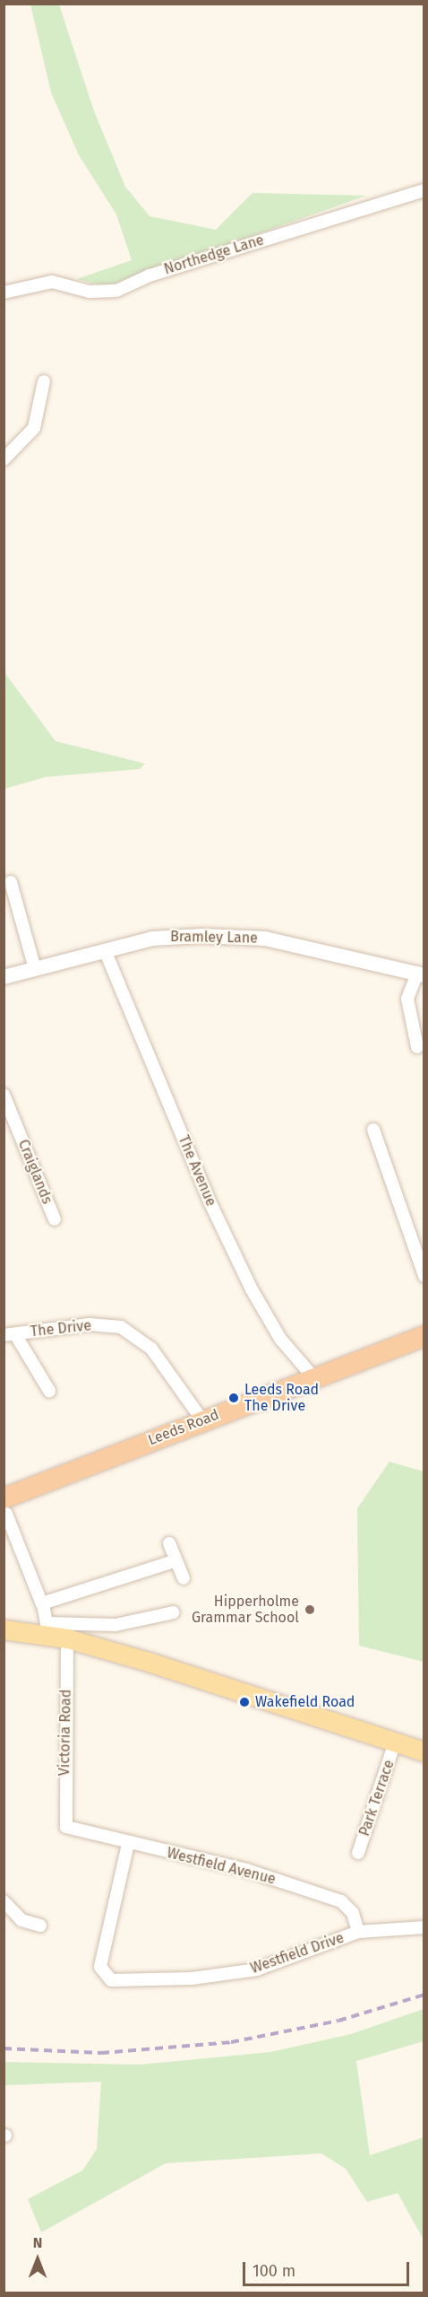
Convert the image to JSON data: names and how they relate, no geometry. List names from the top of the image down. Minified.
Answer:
{"streets":{"highway":["Leeds Road"],"street":["Northedge Lane","Bramley Lane","The Avenue","Craiglands","The Drive","Victoria Road","Park Terrace","Westfield Avenue","Westfield Drive"]},"crossings":[["Bramley Lane","The Avenue"],["The Avenue","Leeds Road"],["The Drive","Leeds Road"],["Victoria Road","Westfield Avenue"],["Westfield Avenue","Westfield Drive"]],"places":["Leeds Road The Drive","Hipperholme Grammar School","Wakefield Road"],"scale_bar":"100 m","north":"top"}
